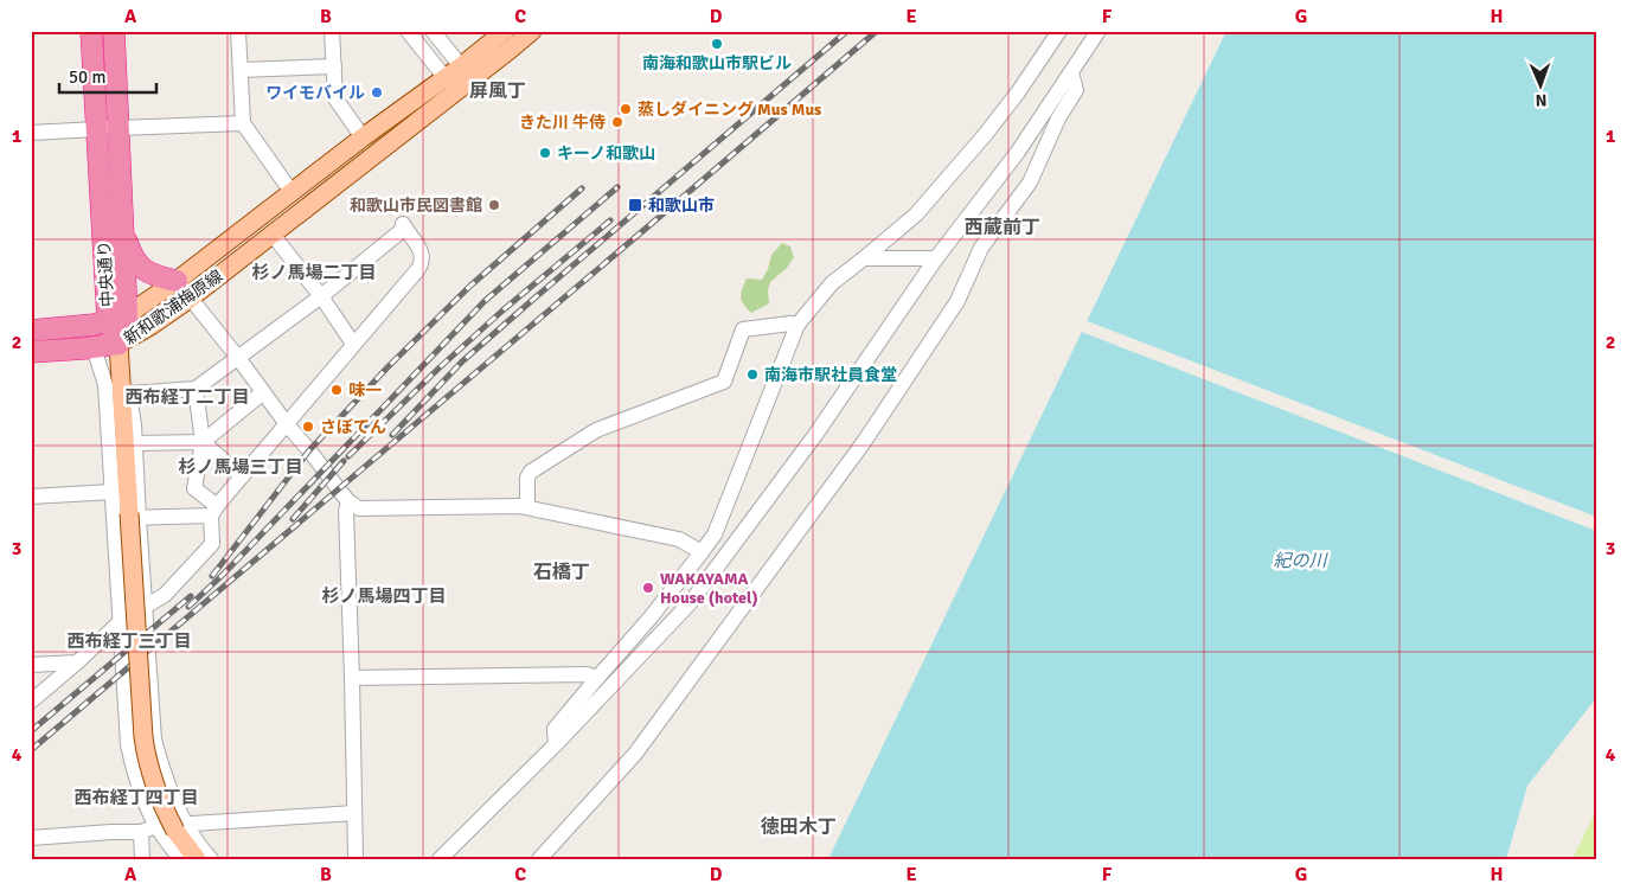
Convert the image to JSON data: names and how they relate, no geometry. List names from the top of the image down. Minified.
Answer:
{"streets":{"highway":["中央通り"],"main road":["新和歌浦梅原線"]},"crossings":[["中央通り","新和歌浦梅原線"]],"districts":["屏風丁","西蔵前丁","杉ノ馬場二丁目","西布経丁二丁目","杉ノ馬場三丁目","石橋丁","杉ノ馬場四丁目","西布経丁三丁目","西布経丁四丁目","徳田木丁"],"water":["紀の川"],"places":{"other":["南海和歌山市駅ビル","ワイモバイル","蒸しダイニング Mus Mus","きた川 牛侍","キーノ和歌山","和歌山市民図書館","南海市駅社員食堂","味一","さぼてん","WAKAYAMA House (hotel)"],"transit":["和歌山市"]},"scale_bar":"50 m","north":"bottom","grid":{"columns":["A","B","C","D","E","F","G","H"],"rows":["1","2","3","4"]}}
